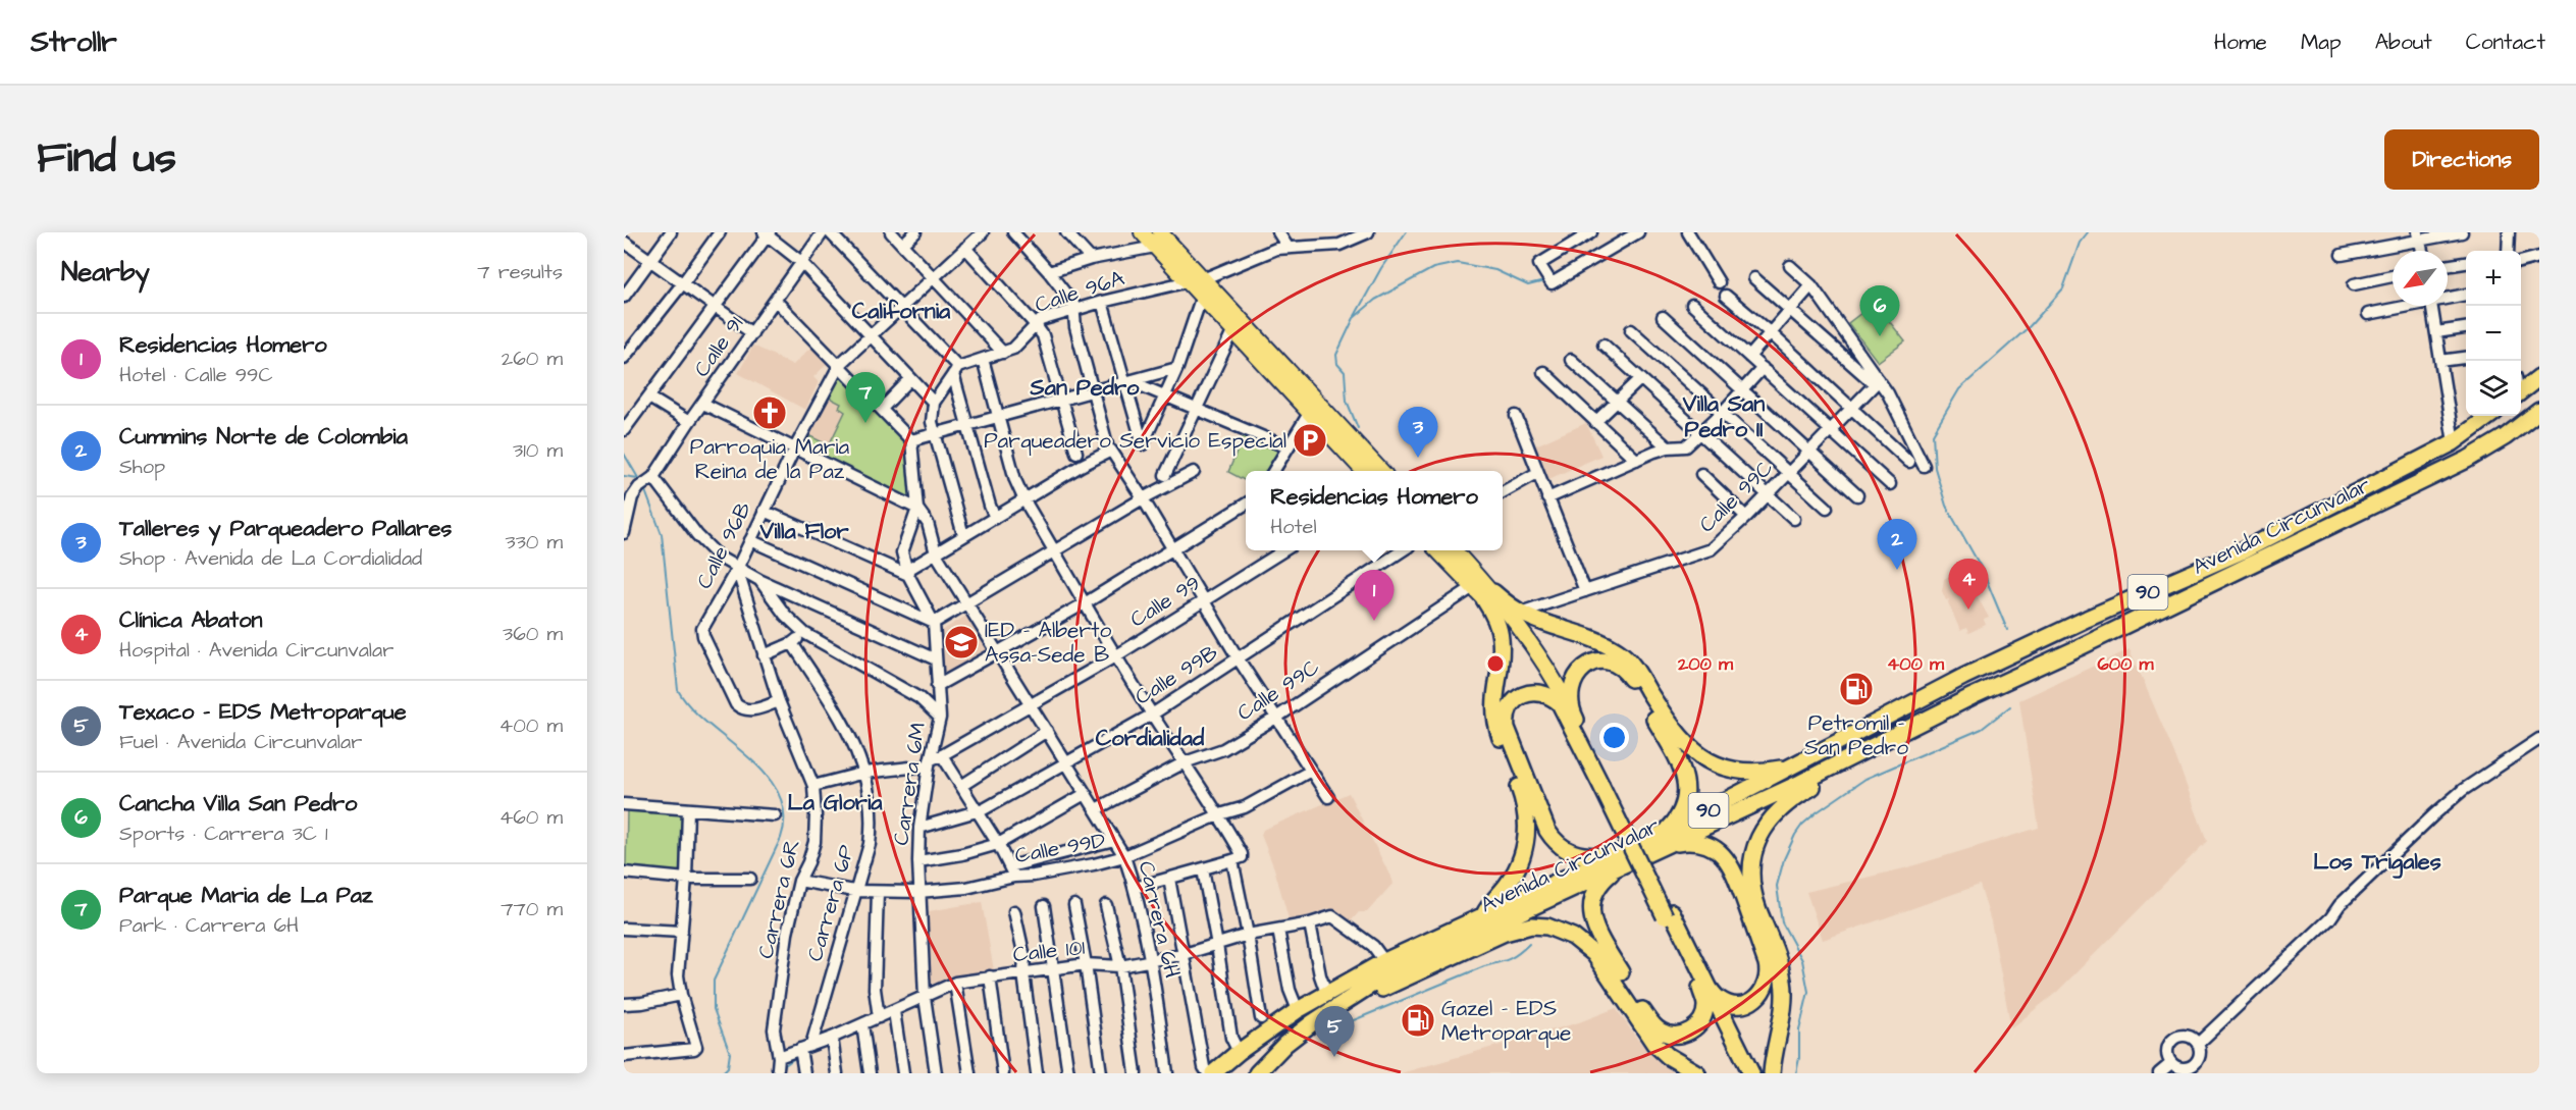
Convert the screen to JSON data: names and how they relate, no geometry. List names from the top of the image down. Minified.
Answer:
{"streets":{"highway":["Avenida Circunvalar","90"],"street":["Calle 96A","Calle 91","Calle 99C","Calle 96B","Calle 99","Calle 99B","Carrera 6M","Calle 99D","Carrera 6R","Carrera 6P","Carrera 6H","Calle 101"]},"crossings":[["Calle 99C","Carrera 6H"],["Avenida Circunvalar","Calle 101"],["Calle 96B","Carrera 6R"],["Calle 99","Carrera 6M"],["Calle 99","Carrera 6R"],["Calle 99","Carrera 6P"],["Calle 99","Carrera 6H"],["Calle 99B","Carrera 6M"],["Calle 99B","Carrera 6H"],["Carrera 6M","Calle 99D"],["Carrera 6M","Carrera 6H"],["Carrera 6M","Calle 101"],["Calle 99D","Carrera 6R"],["Calle 99D","Carrera 6P"],["Calle 99D","Carrera 6H"],["Carrera 6R","Calle 101"],["Carrera 6P","Calle 101"],["Carrera 6H","Calle 101"]],"districts":["California","San Pedro","Villa San Pedro II","Villa Flor","Cordialidad","La Gloria","Los Trigales"],"places":{"church":["Parroquia Maria Reina de la Paz"],"parking":["Parqueadero Servicio Especial"],"school or university":["IED - Alberto Assa-Sede B"],"fuel station":["Petromil - San Pedro","Gazel - EDS Metroparque"]},"north":"bottom left","page":{"header":"Strollr","nav":["Home","Map","About","Contact"],"title":"Find us","buttons":"Directions","heading":["Nearby","7 results"],"map_buttons":["+","−"],"pins":["6","7","3","2","4","1","5"],"list":[{"mark":"1","name":"Residencias Homero","note":"Hotel · Calle 99C","value":"260 m"},{"mark":"2","name":"Cummins Norte de Colombia","note":"Shop","value":"310 m"},{"mark":"3","name":"Talleres y Parqueadero Pallares","note":"Shop · Avenida de La Cordialidad","value":"330 m"},{"mark":"4","name":"Clínica Abaton","note":"Hospital · Avenida Circunvalar","value":"360 m"},{"mark":"5","name":"Texaco - EDS Metroparque","note":"Fuel · Avenida Circunvalar","value":"400 m"},{"mark":"6","name":"Cancha Villa San Pedro","note":"Sports · Carrera 3C 1","value":"460 m"},{"mark":"7","name":"Parque Maria de La Paz","note":"Park · Carrera 6H","value":"770 m"}],"popup":["Residencias Homero","Hotel"]},"rings":["200 m","400 m","600 m"]}
